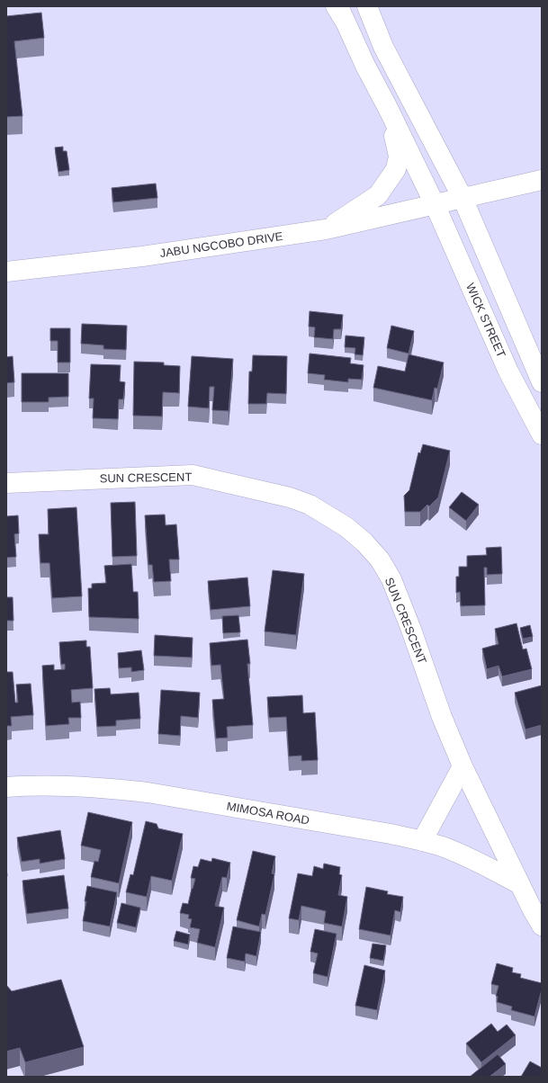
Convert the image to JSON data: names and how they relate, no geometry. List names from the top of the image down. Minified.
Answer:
{"streets":{"street":["JABU NGCOBO DRIVE","WICK STREET","SUN CRESCENT","MIMOSA ROAD"]},"crossings":[["JABU NGCOBO DRIVE","WICK STREET"],["SUN CRESCENT","MIMOSA ROAD"]]}
